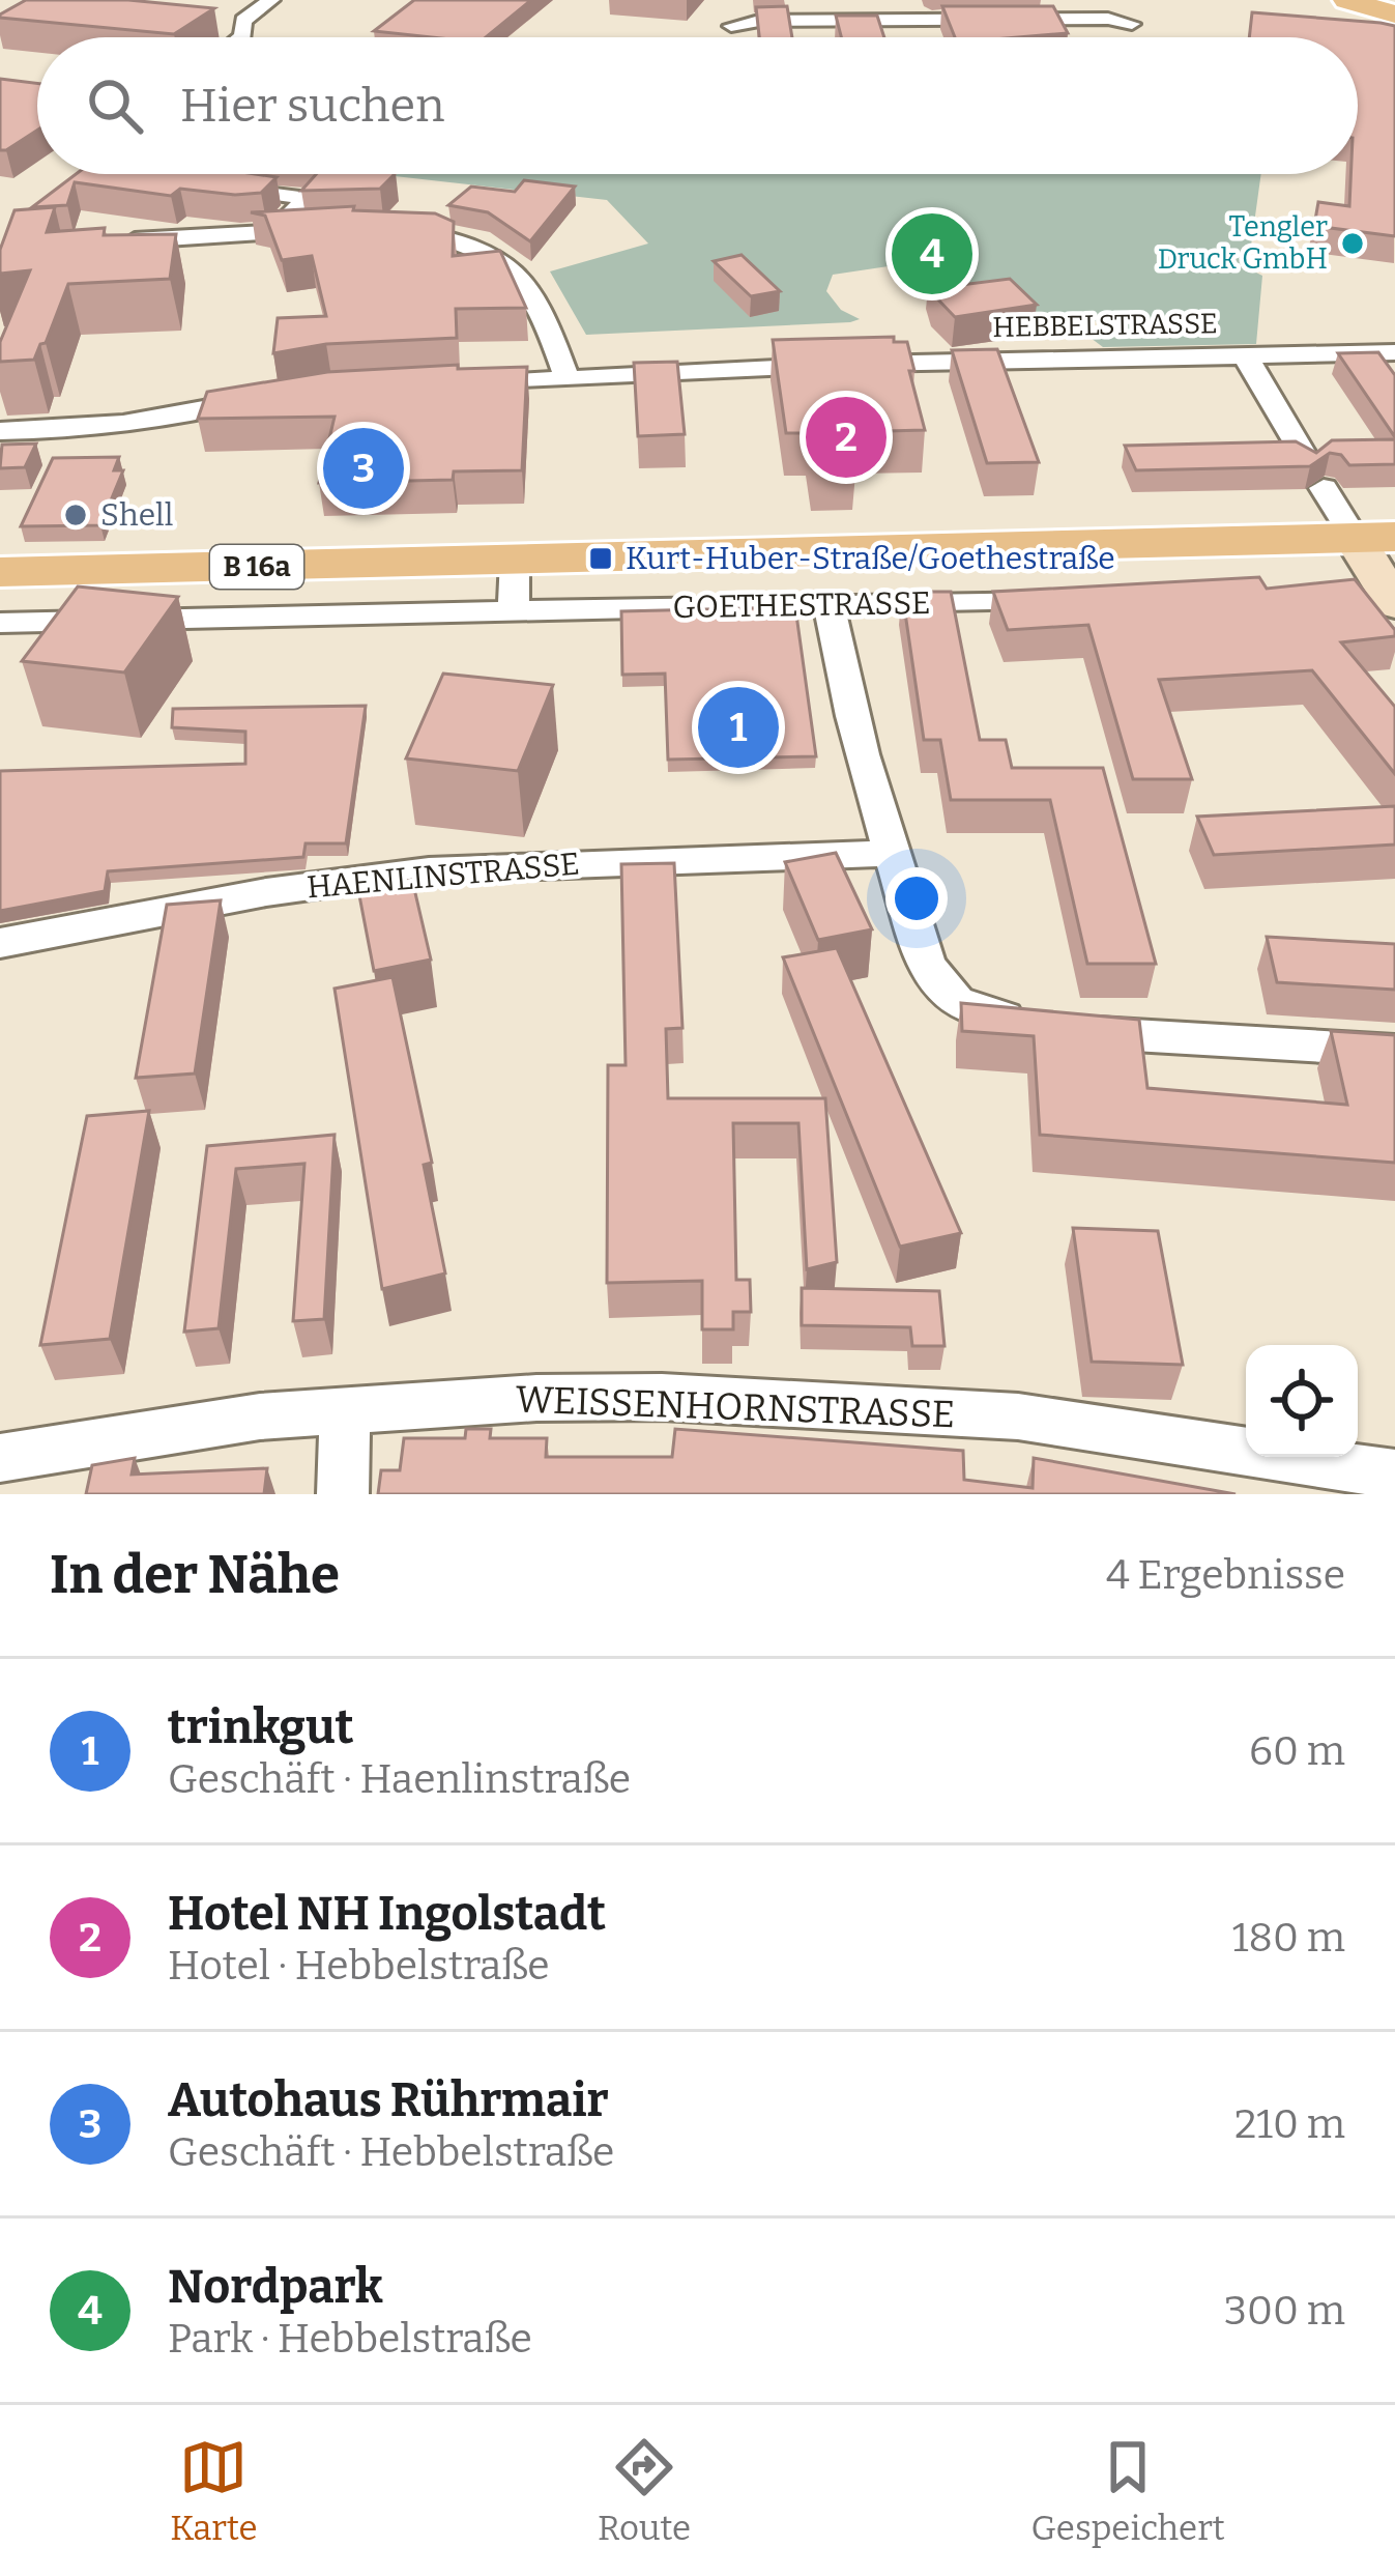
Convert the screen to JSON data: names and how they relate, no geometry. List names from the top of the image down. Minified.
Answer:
{"streets":{"main road":["B 16a","GOETHESTRASSE"],"street":["HEBBELSTRASSE","HAENLINSTRASSE","WEISSENHORNSTRASSE"]},"places":{"other":["Tengler Druck GmbH","Shell"],"transit":["Kurt-Huber-Straße/Goethestraße"]},"page":{"search":"Hier suchen","pins":["4","2","3","1"],"heading":["In der Nähe","4 Ergebnisse"],"list":[{"mark":"1","name":"trinkgut","note":"Geschäft · Haenlinstraße","value":"60 m"},{"mark":"2","name":"Hotel NH Ingolstadt","note":"Hotel · Hebbelstraße","value":"180 m"},{"mark":"3","name":"Autohaus Rührmair","note":"Geschäft · Hebbelstraße","value":"210 m"},{"mark":"4","name":"Nordpark","note":"Park · Hebbelstraße","value":"300 m"}],"nav":["Karte","Route","Gespeichert"]}}
